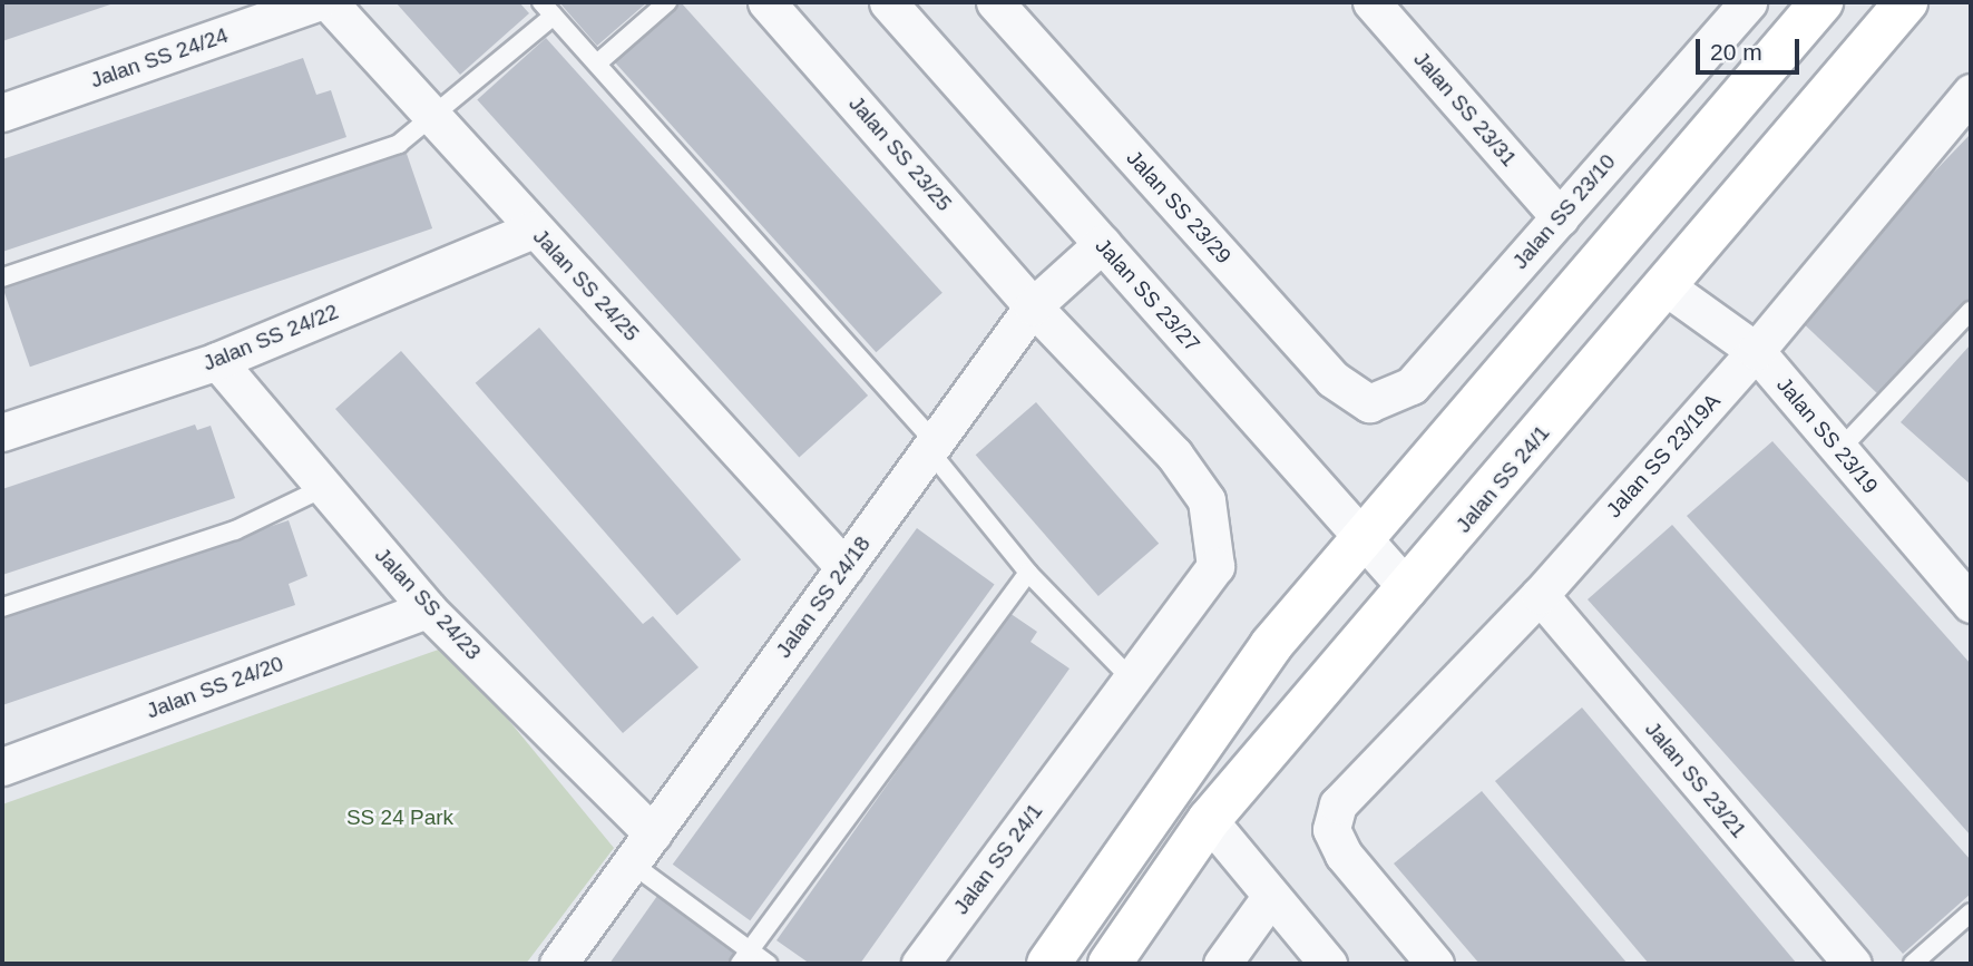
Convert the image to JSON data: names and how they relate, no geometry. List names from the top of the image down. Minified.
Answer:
{"streets":{"main road":["Jalan SS 24/1"],"street":["Jalan SS 24/24","Jalan SS 23/31","Jalan SS 23/25","Jalan SS 23/29","Jalan SS 23/10","Jalan SS 24/25","Jalan SS 23/27","Jalan SS 24/22","Jalan SS 23/19","Jalan SS 23/19A","Jalan SS 24/18","Jalan SS 24/23","Jalan SS 24/20","Jalan SS 23/21"]},"crossings":[["Jalan SS 23/31","Jalan SS 23/10"],["Jalan SS 23/25","Jalan SS 24/1"],["Jalan SS 23/25","Jalan SS 24/18"],["Jalan SS 23/29","Jalan SS 23/10"],["Jalan SS 24/25","Jalan SS 24/22"],["Jalan SS 24/25","Jalan SS 24/18"],["Jalan SS 23/27","Jalan SS 24/1"],["Jalan SS 23/27","Jalan SS 24/18"],["Jalan SS 24/22","Jalan SS 24/23"],["Jalan SS 23/19","Jalan SS 23/19A"],["Jalan SS 23/19","Jalan SS 24/1"],["Jalan SS 23/19A","Jalan SS 23/21"],["Jalan SS 24/1","Jalan SS 24/18"],["Jalan SS 24/18","Jalan SS 24/23"],["Jalan SS 24/23","Jalan SS 24/20"]],"parks":["SS 24 Park"],"scale_bar":"20 m"}
